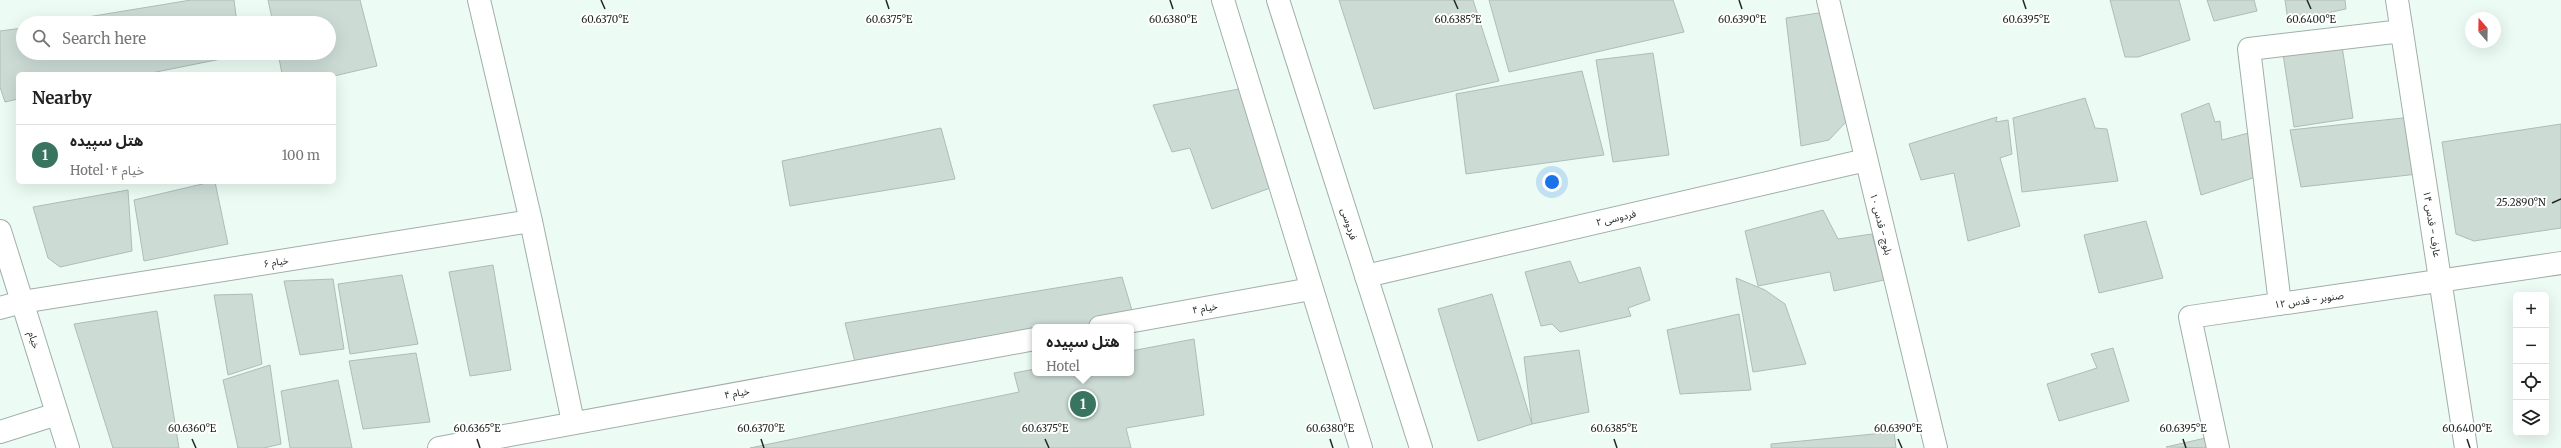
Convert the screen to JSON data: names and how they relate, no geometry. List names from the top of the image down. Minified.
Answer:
{"streets":{"street":["فردوسی ۲","فردوسی","بلوچ - قدس ۱۰","عارف - قدس ۱۴","خیام ۶","صنوبر - قدس ۱۲","خیام ۴","خیام"]},"crossings":[["فردوسی ۲","فردوسی"],["فردوسی ۲","بلوچ - قدس ۱۰"],["عارف - قدس ۱۴","صنوبر - قدس ۱۲"],["خیام ۶","خیام"]],"north":"top","page":{"search":"Search here","heading":"Nearby","list":[{"mark":"1","name":"هتل سپیده","note":"Hotel · خیام ۴","value":"100 m"}],"map_buttons":["+","−"],"popup":["هتل سپیده","Hotel"],"pins":"1"},"coordinates":["60.6400°E","60.6370°E","60.6375°E","60.6380°E","60.6385°E","60.6390°E","60.6395°E","25.2890°N","60.6360°E","60.6365°E"]}
